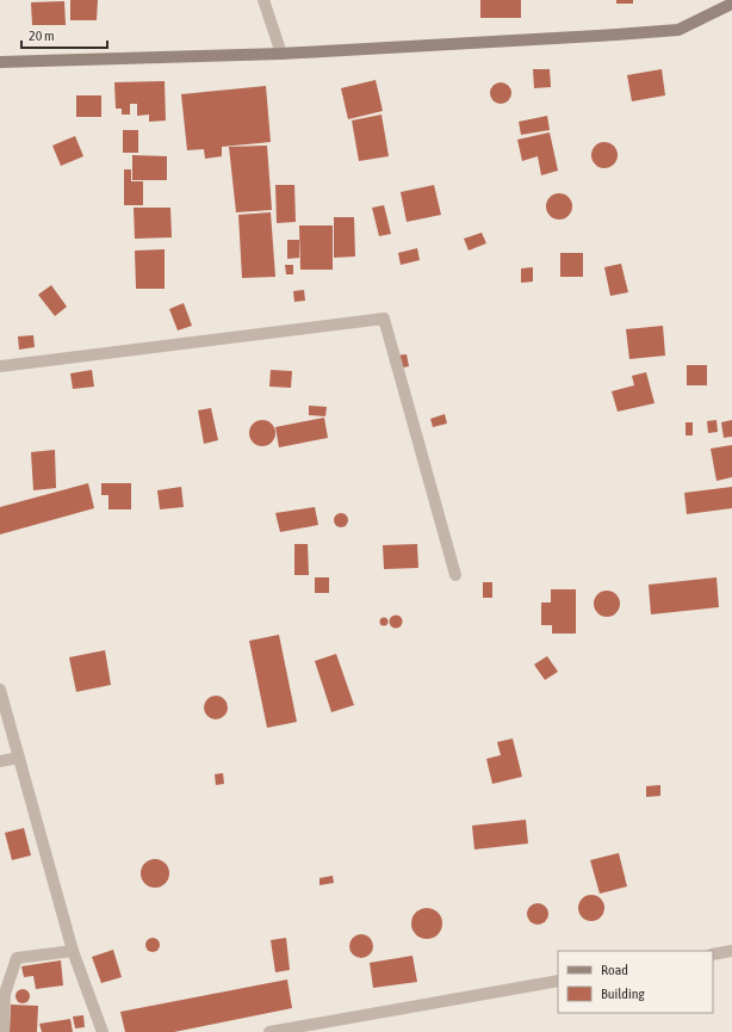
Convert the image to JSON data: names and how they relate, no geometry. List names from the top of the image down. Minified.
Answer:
{"legend":["Road","Building"],"scale_bar":"20 m"}
